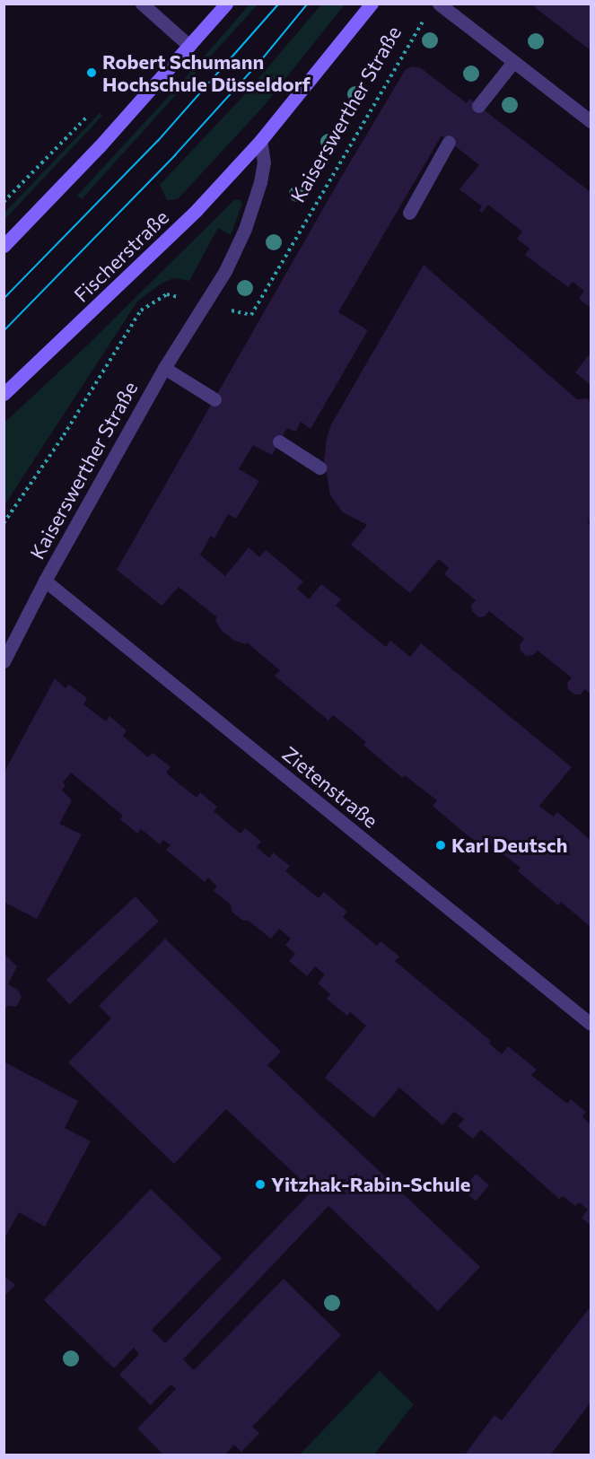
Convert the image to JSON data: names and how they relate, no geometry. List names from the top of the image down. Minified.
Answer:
{"streets":{"main road":["Kaiserswerther Straße","Fischerstraße"],"street":["Zietenstraße"]},"crossings":[["Kaiserswerther Straße","Fischerstraße"],["Kaiserswerther Straße","Zietenstraße"]],"places":["Robert Schumann Hochschule Düsseldorf","Karl Deutsch","Yitzhak-Rabin-Schule"]}
